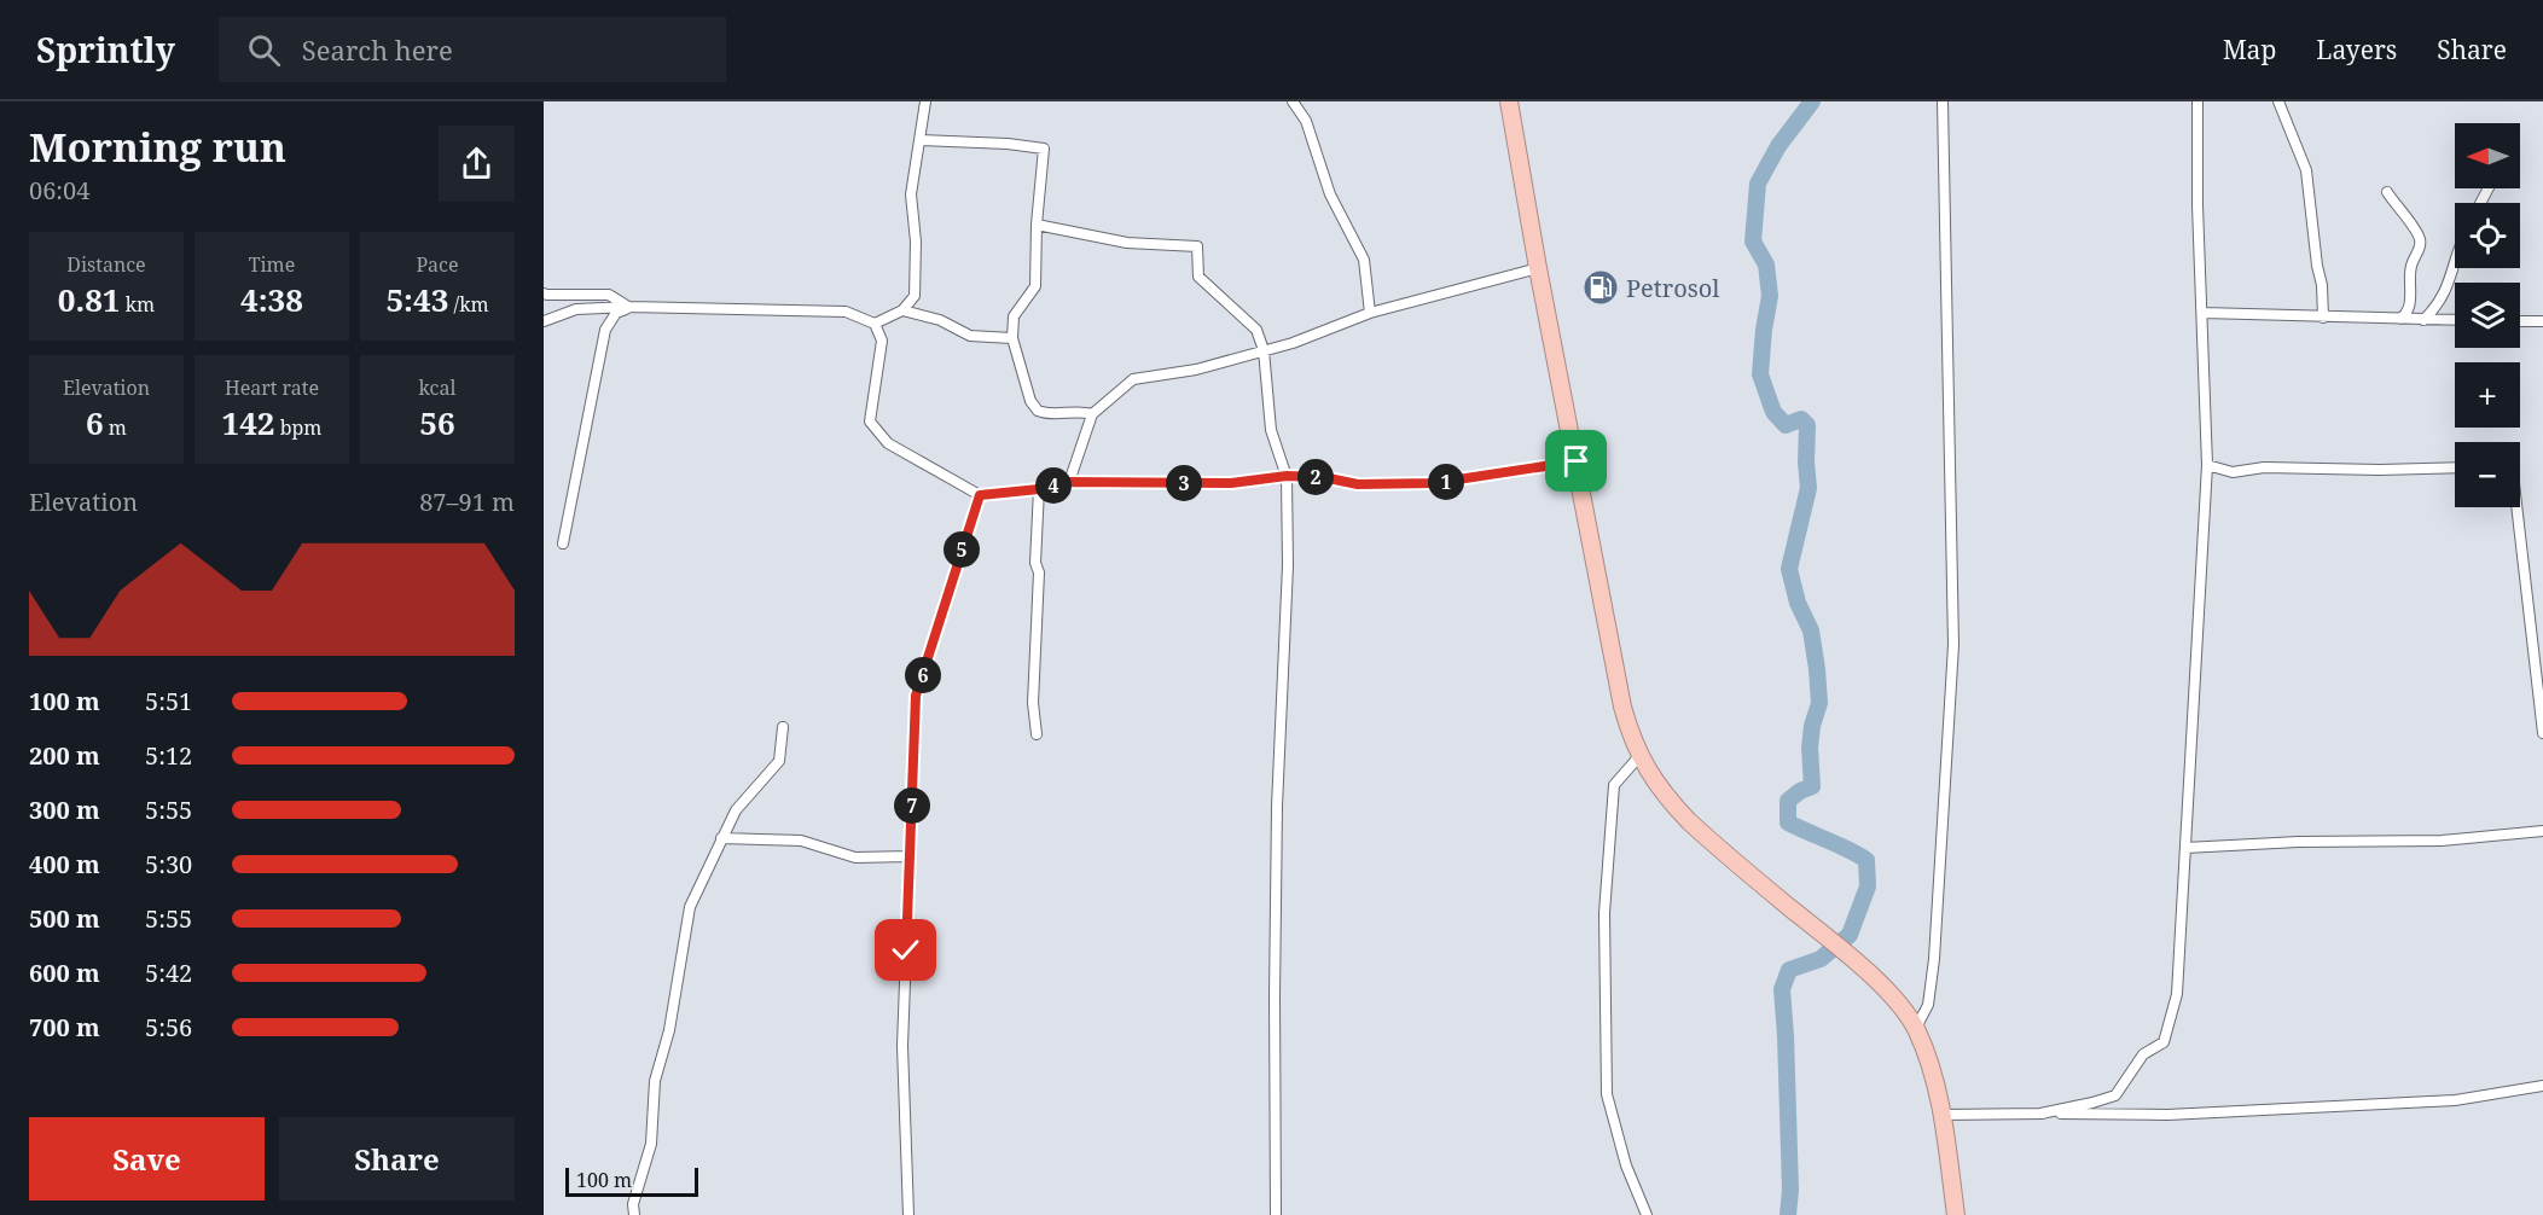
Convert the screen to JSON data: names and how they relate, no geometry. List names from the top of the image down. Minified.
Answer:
{"places":{"fuel station":["Petrosol"]},"scale_bar":"100 m","north":"left","page":{"header":"Sprintly","search":"Search here","nav":["Map","Layers","Share"],"heading":["Morning run","06:04"],"map_buttons":["+","−"],"stats":[["Distance","0.81 km"],["Time","4:38"],["Pace","5:43 /km"],["Elevation","6 m"],["Heart rate","142 bpm"],["kcal","56"]],"pins":["2","1","3","4","5","6","7"],"chart":["Elevation","87–91 m"],"list":[{"name":"100 m","note":"5:51"},{"name":"200 m","note":"5:12"},{"name":"300 m","note":"5:55"},{"name":"400 m","note":"5:30"},{"name":"500 m","note":"5:55"},{"name":"600 m","note":"5:42"},{"name":"700 m","note":"5:56"}],"buttons":["Save","Share"],"scale":"100 m"}}
